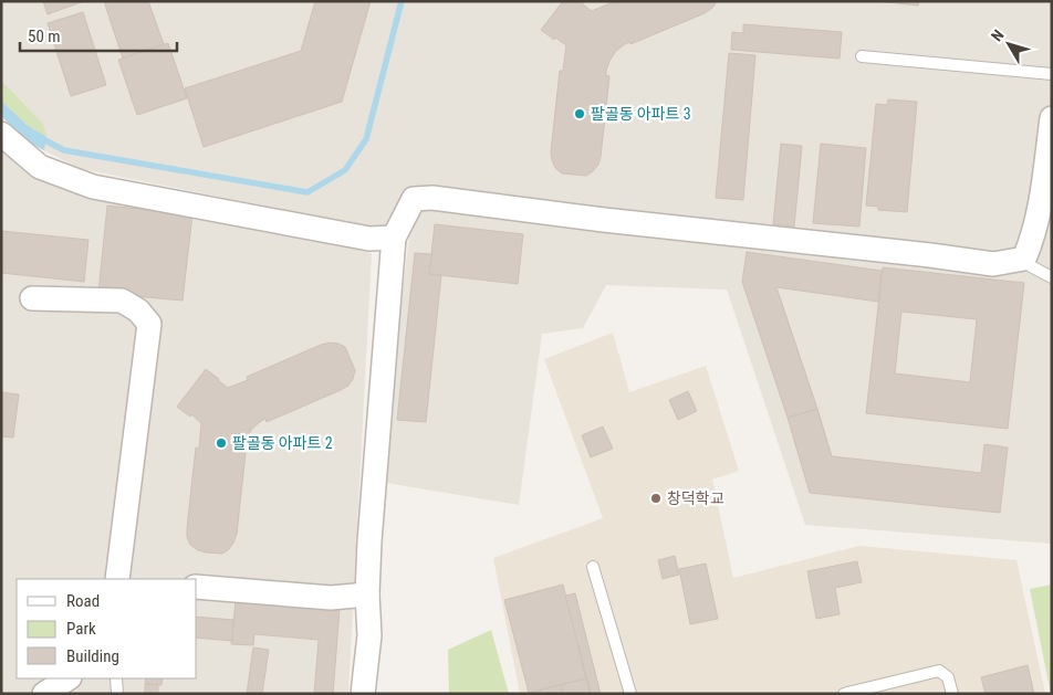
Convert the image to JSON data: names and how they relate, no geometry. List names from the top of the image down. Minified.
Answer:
{"places":["팔골동 아파트 3","팔골동 아파트 2","창덕학교"],"legend":["Road","Park","Building"],"scale_bar":"50 m","north":"top left"}
